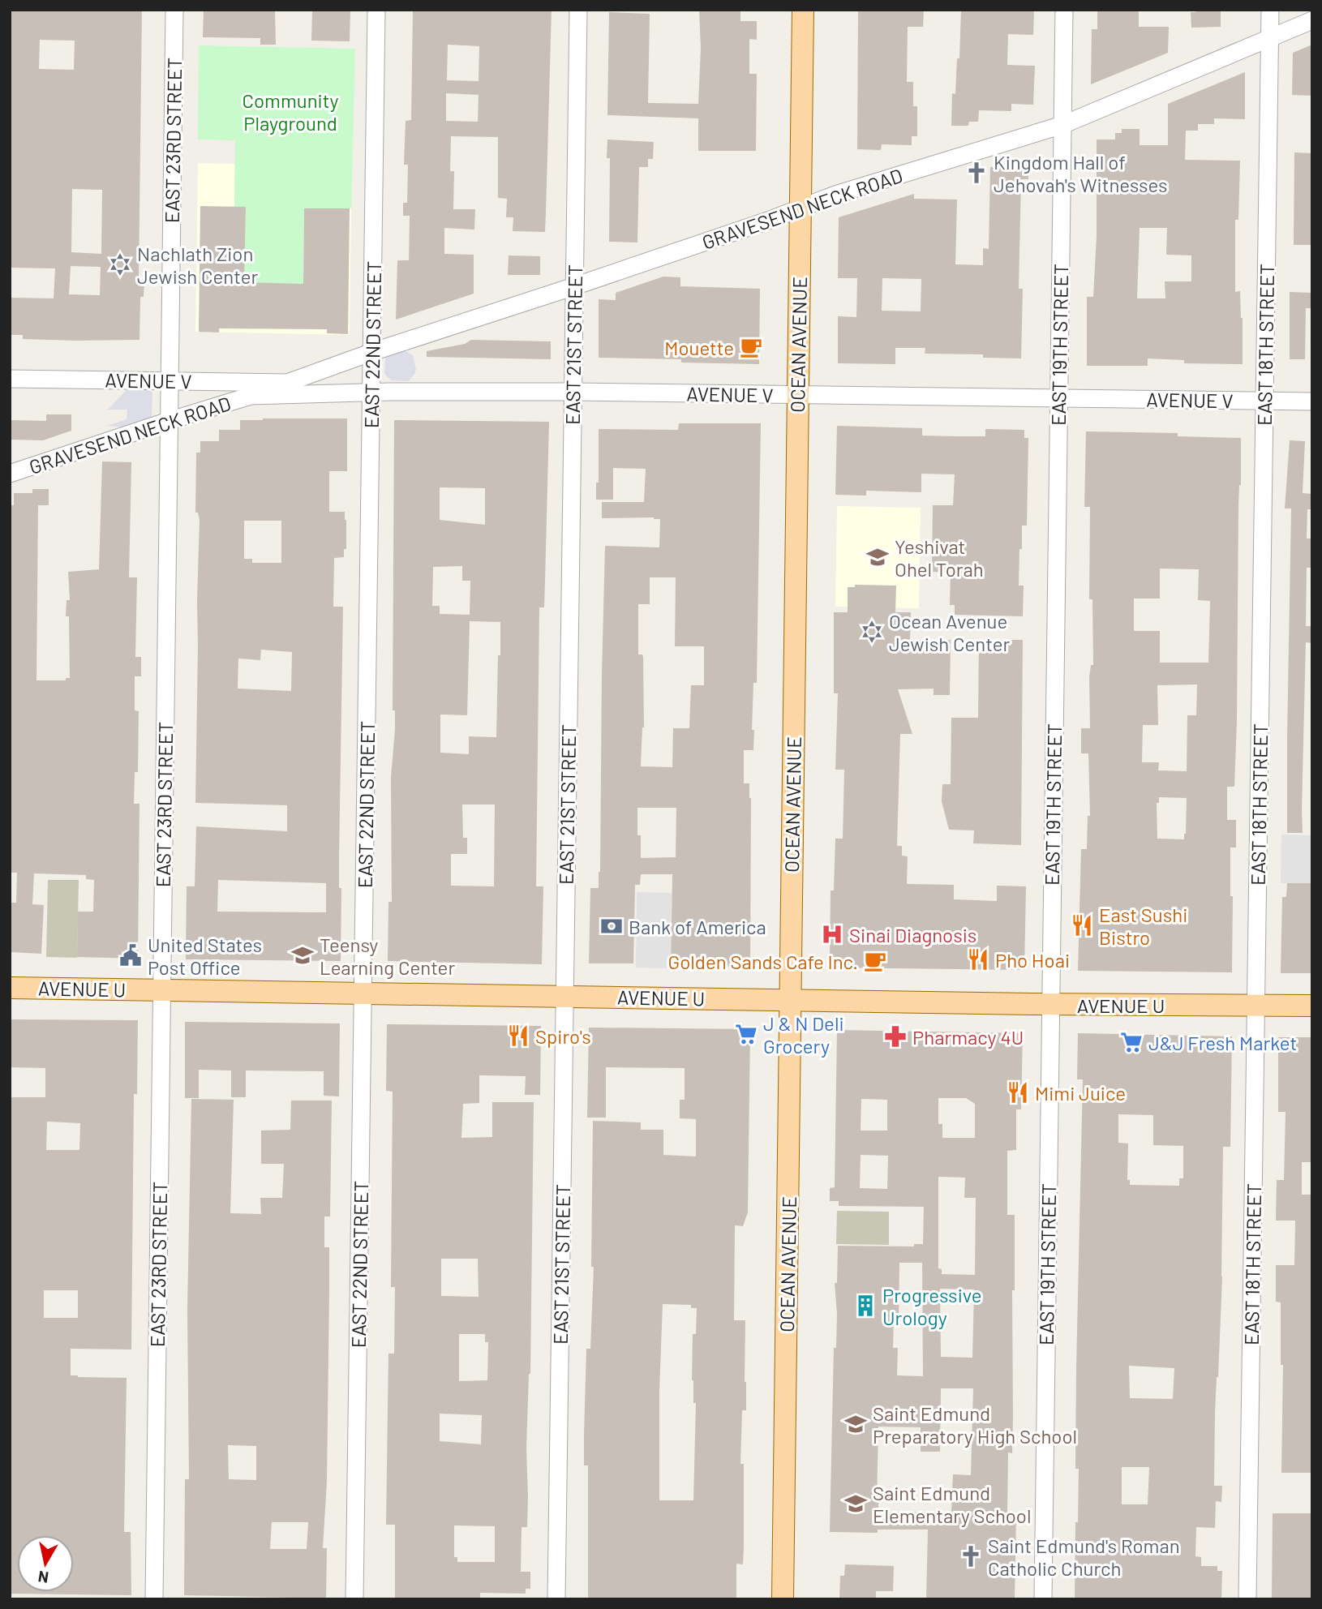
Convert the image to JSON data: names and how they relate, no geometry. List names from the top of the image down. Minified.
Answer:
{"streets":{"main road":["OCEAN AVENUE","AVENUE U"],"street":["EAST 23RD STREET","GRAVESEND NECK ROAD","EAST 22ND STREET","EAST 21ST STREET","EAST 19TH STREET","EAST 18TH STREET","AVENUE V"]},"crossings":[["EAST 23RD STREET","GRAVESEND NECK ROAD"],["EAST 23RD STREET","AVENUE V"],["EAST 23RD STREET","AVENUE U"],["GRAVESEND NECK ROAD","EAST 22ND STREET"],["GRAVESEND NECK ROAD","EAST 21ST STREET"],["GRAVESEND NECK ROAD","OCEAN AVENUE"],["GRAVESEND NECK ROAD","EAST 19TH STREET"],["GRAVESEND NECK ROAD","EAST 18TH STREET"],["GRAVESEND NECK ROAD","AVENUE V"],["EAST 22ND STREET","AVENUE V"],["EAST 22ND STREET","AVENUE U"],["EAST 21ST STREET","AVENUE V"],["EAST 21ST STREET","AVENUE U"],["OCEAN AVENUE","AVENUE V"],["OCEAN AVENUE","AVENUE U"],["EAST 19TH STREET","AVENUE V"],["EAST 19TH STREET","AVENUE U"],["EAST 18TH STREET","AVENUE V"],["EAST 18TH STREET","AVENUE U"]],"parks":["Community Playground"],"places":{"church":["Kingdom Hall of Jehovah's Witnesses","Saint Edmund's Roman Catholic Church"],"synagogue":["Nachlath Zion Jewish Center","Ocean Avenue Jewish Center"],"cafe":["Mouette","Golden Sands Cafe Inc."],"school or university":["Yeshivat Ohel Torah","Teensy Learning Center","Saint Edmund Preparatory High School","Saint Edmund Elementary School"],"restaurant":["East Sushi Bistro","Pho Hoai","Spiro's","Mimi Juice"],"bank":["Bank of America"],"hospital":["Sinai Diagnosis"],"public building":["United States Post Office"],"supermarket":["J & N Deli Grocery","J&J Fresh Market"],"pharmacy":["Pharmacy 4U"],"building":["Progressive Urology"]},"north":"bottom"}
